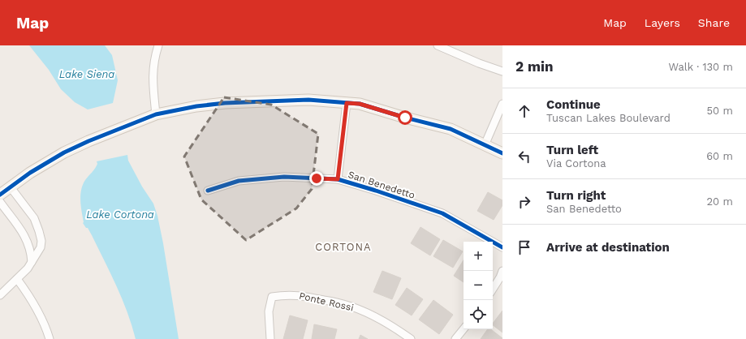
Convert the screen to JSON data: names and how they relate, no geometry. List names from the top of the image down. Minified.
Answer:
{"streets":{"street":["San Benedetto","Ponte Rossi"]},"districts":["CORTONA"],"water":["Lake Siena","Lake Cortona"],"page":{"header":"Map","nav":["Map","Layers","Share"],"heading":["2 min","Walk · 130 m"],"list":[["Continue","Tuscan Lakes Boulevard","50 m"],["Turn left","Via Cortona","60 m"],["Turn right","San Benedetto","20 m"],"Arrive at destination"],"map_buttons":["+","−"]}}
